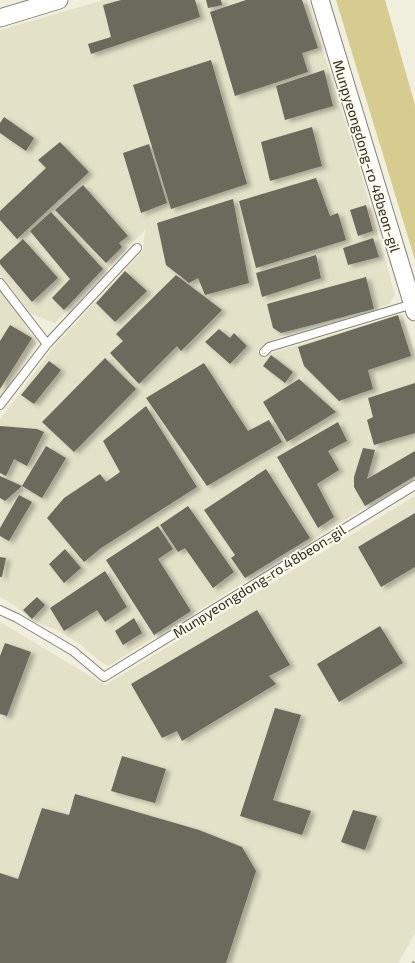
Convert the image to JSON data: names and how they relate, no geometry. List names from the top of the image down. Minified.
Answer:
{"streets":{"street":["Munpyeongdong-ro 48beon-gil"]}}
